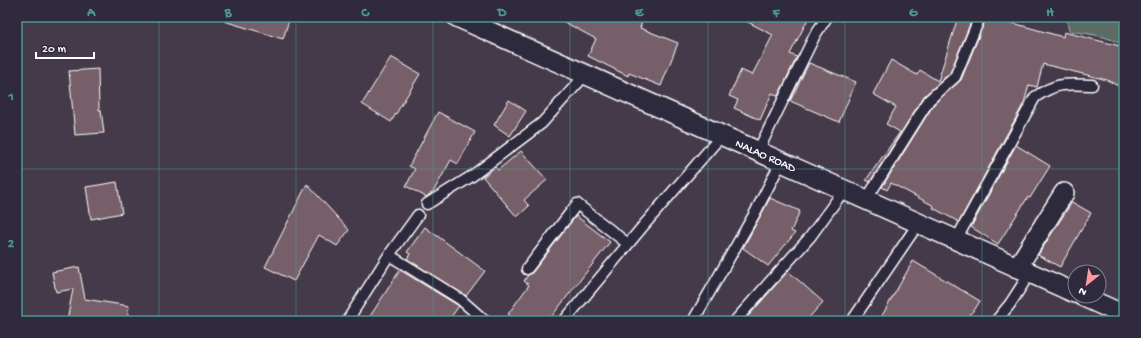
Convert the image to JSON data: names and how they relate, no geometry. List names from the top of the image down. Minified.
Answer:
{"streets":{"street":["NALAO ROAD"]},"scale_bar":"20 m","north":"bottom left","grid":{"columns":["A","B","C","D","E","F","G","H"],"rows":["1","2"]}}
